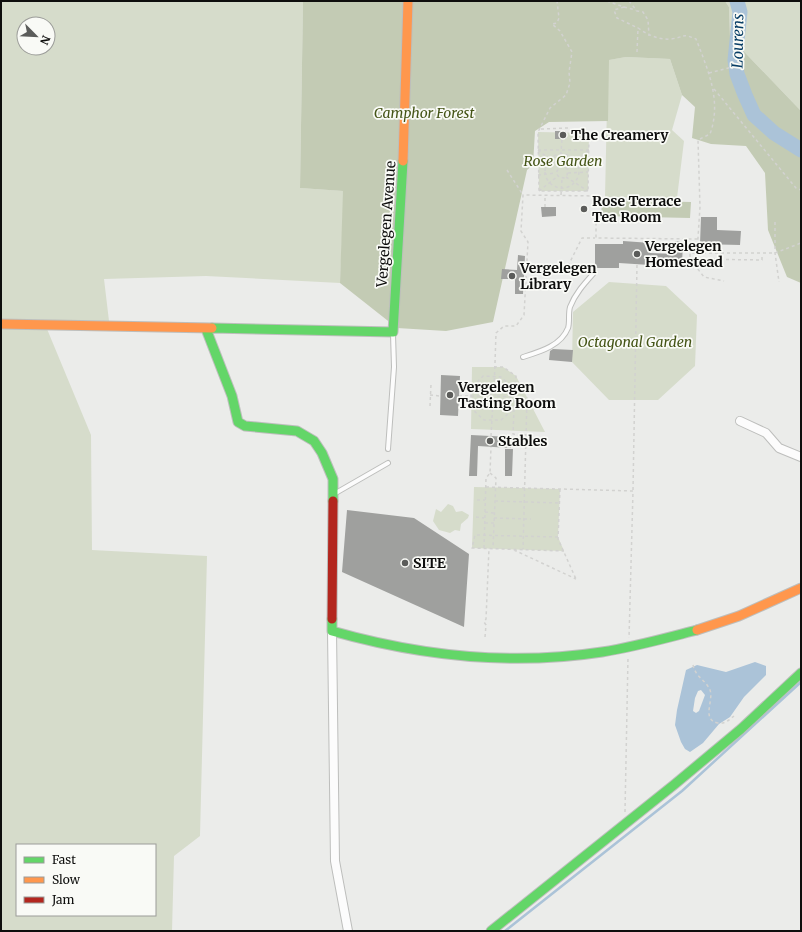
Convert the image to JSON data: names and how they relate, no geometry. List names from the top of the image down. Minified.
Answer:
{"streets":{"street":["Vergelegen Avenue"]},"water":["Lourens"],"parks":["Camphor Forest","Rose Garden","Octagonal Garden"],"places":["The Creamery","Rose Terrace Tea Room","Vergelegen Homestead","Vergelegen Library","Vergelegen Tasting Room","Stables","SITE"],"legend":["Fast","Slow","Jam"],"north":"bottom right"}
